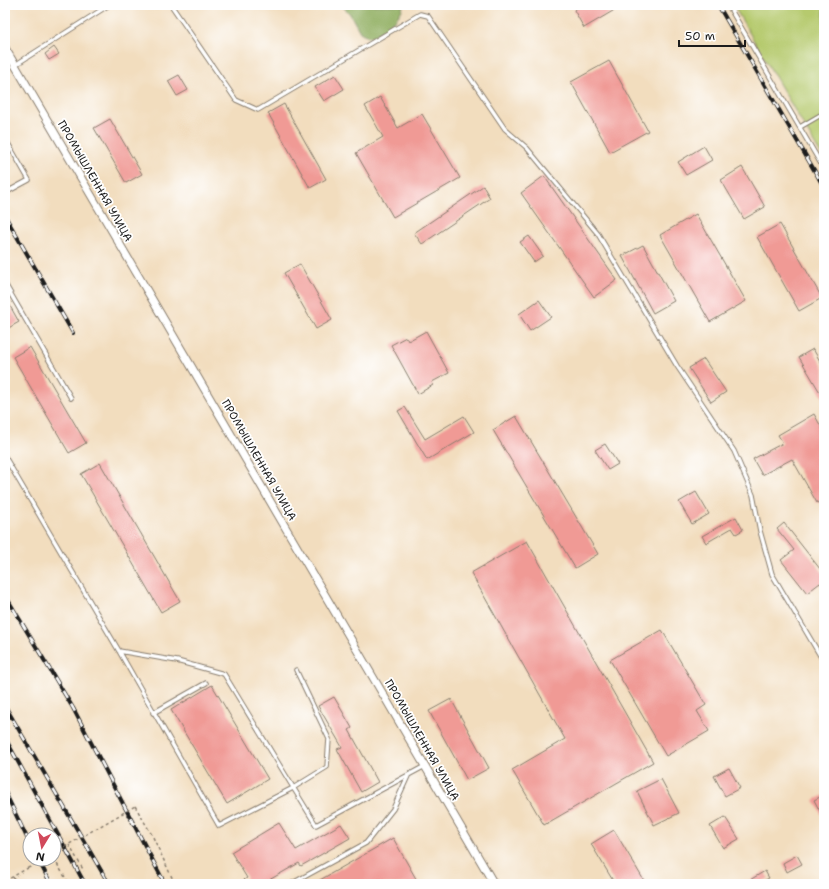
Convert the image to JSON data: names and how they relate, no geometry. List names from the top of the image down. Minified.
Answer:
{"streets":{"street":["ПРОМЫШЛЕННАЯ УЛИЦА"]},"scale_bar":"50 m","north":"bottom"}
